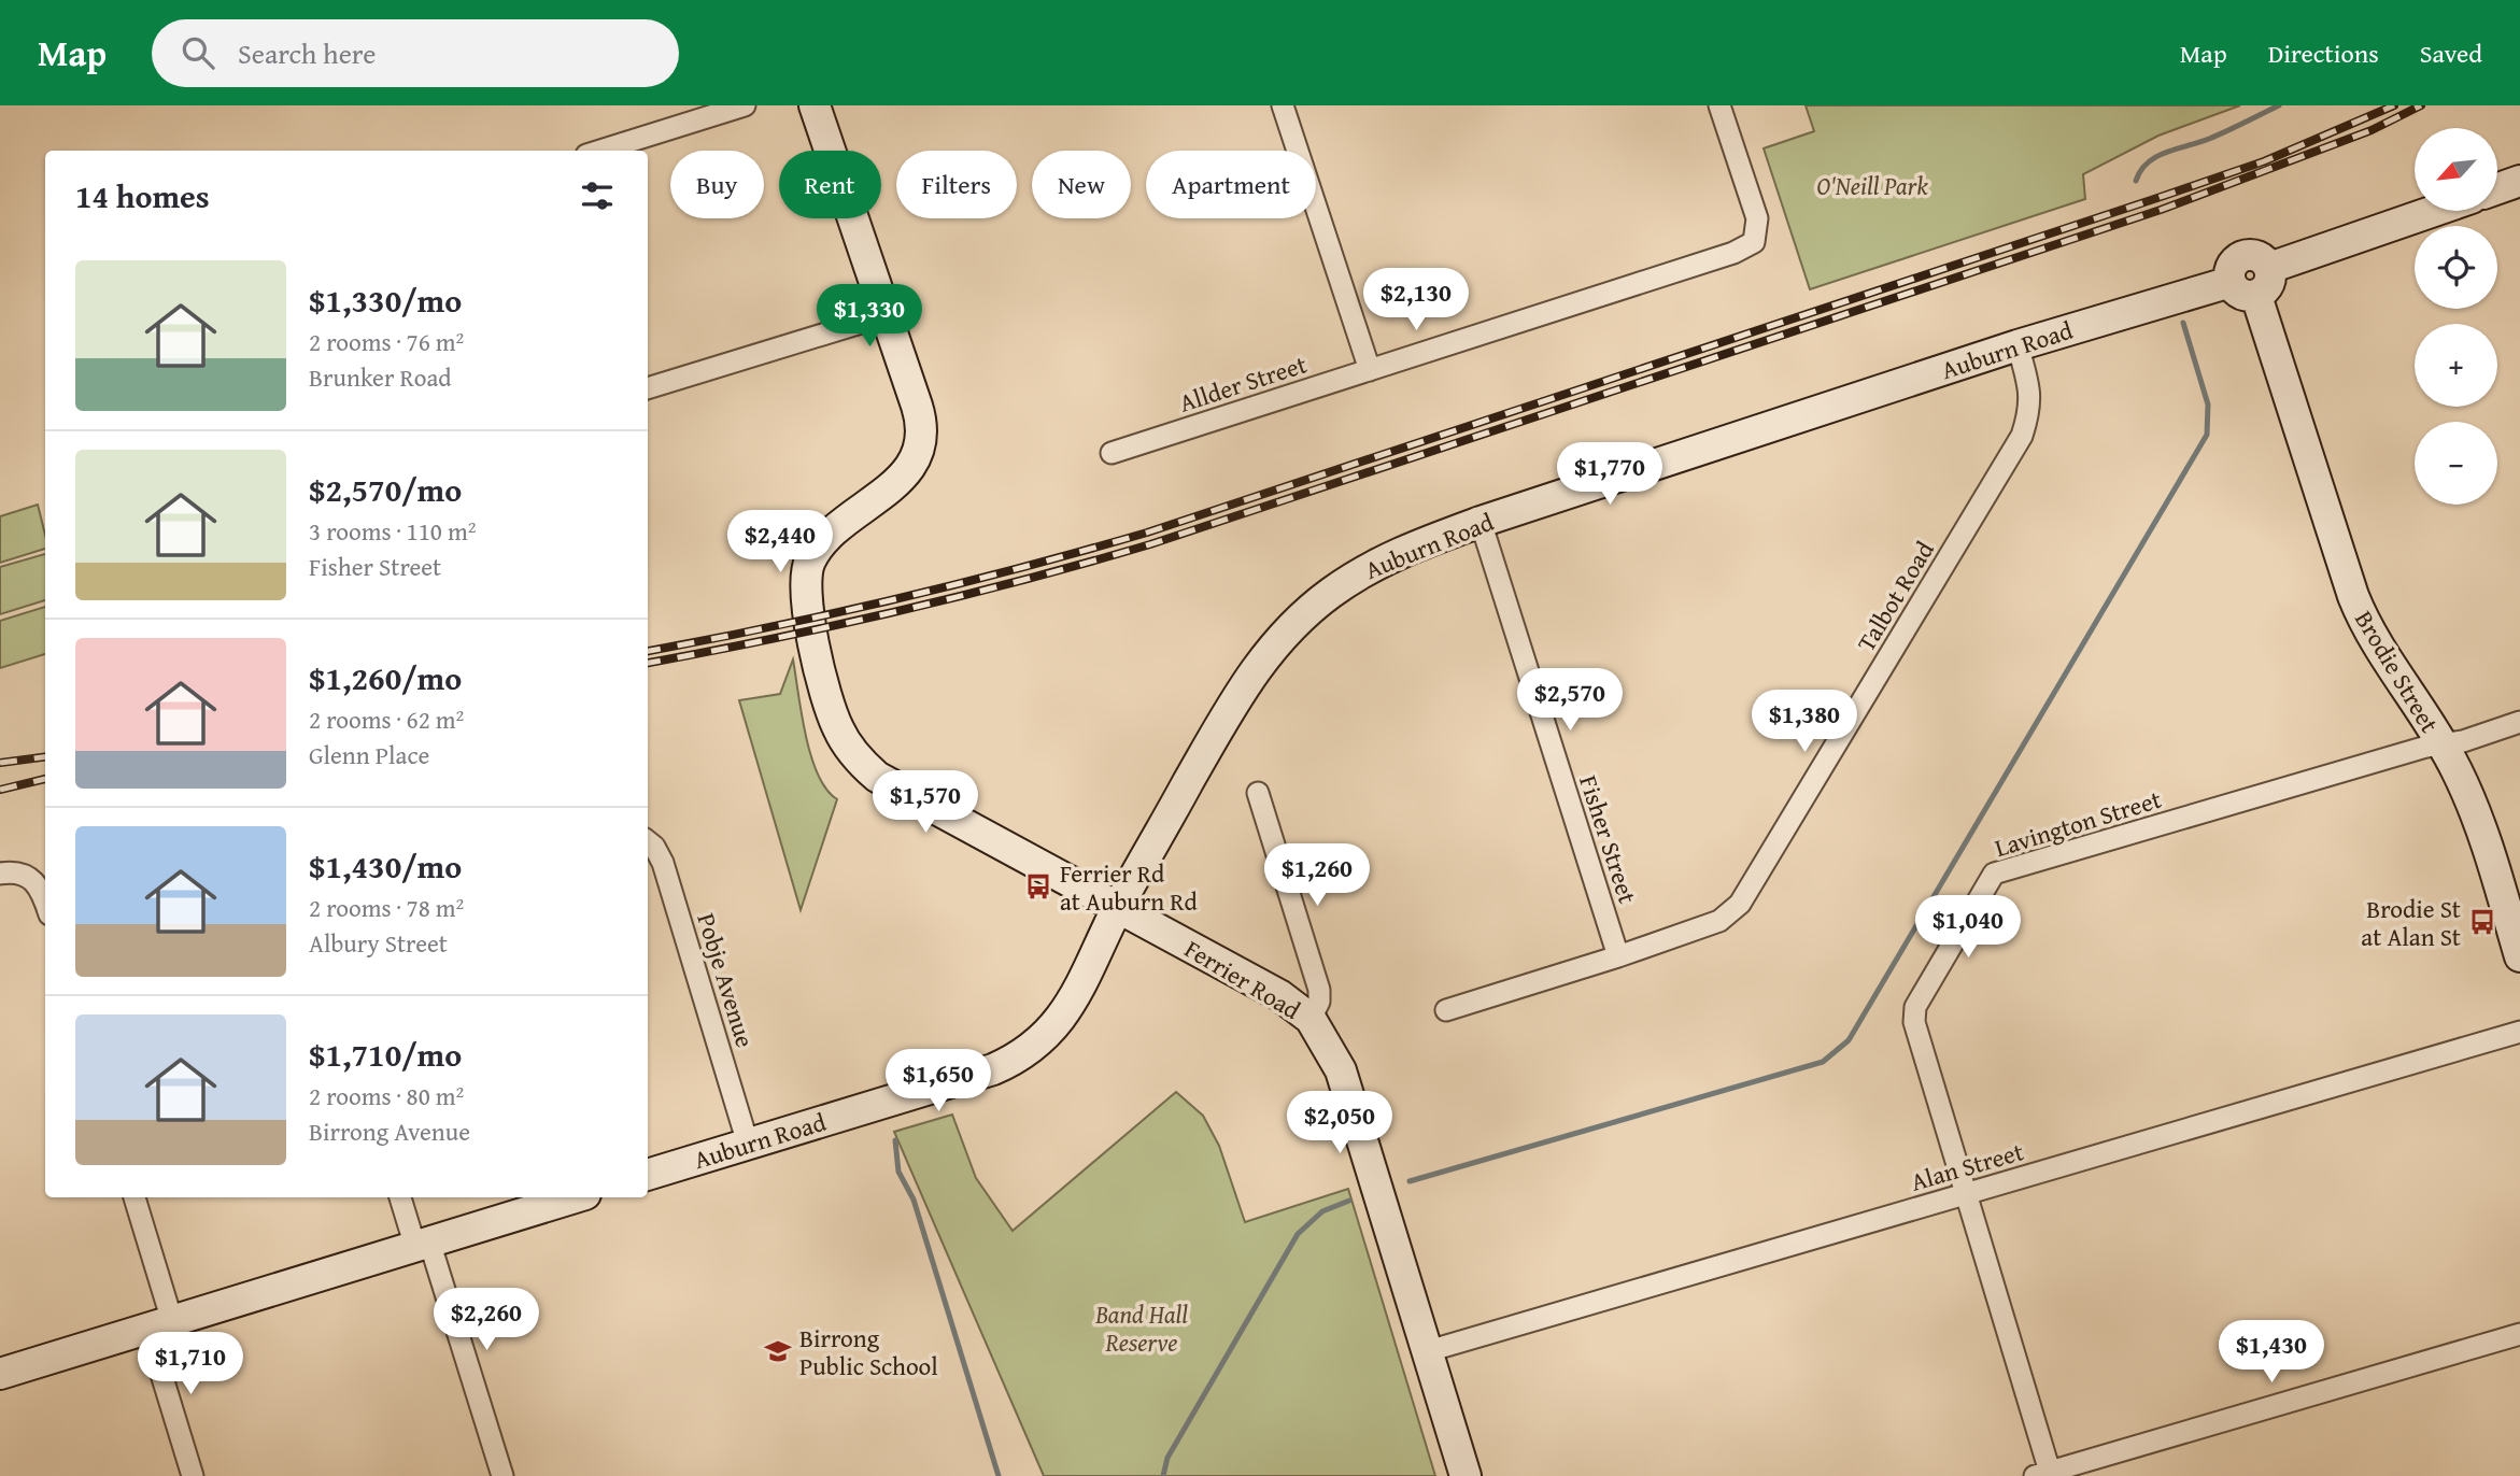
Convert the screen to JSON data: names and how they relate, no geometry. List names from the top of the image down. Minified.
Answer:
{"streets":{"main road":["Auburn Road","Brodie Street","Ferrier Road"],"street":["Allder Street","Talbot Road","Lavington Street","Fisher Street","Pobje Avenue","Alan Street"]},"crossings":[["Auburn Road","Talbot Road"],["Auburn Road","Brodie Street"],["Auburn Road","Fisher Street"],["Auburn Road","Ferrier Road"],["Auburn Road","Pobje Avenue"],["Talbot Road","Fisher Street"],["Brodie Street","Lavington Street"],["Lavington Street","Alan Street"],["Ferrier Road","Alan Street"]],"parks":["O'Neill Park","Band Hall Reserve"],"places":{"bus stop":["Ferrier Rd at Auburn Rd","Brodie St at Alan St"],"school or university":["Birrong Public School"]},"north":"bottom left","page":{"header":"Map","search":"Search here","nav":["Map","Directions","Saved"],"map_buttons":["+","−"],"chip":["Buy","Rent","Filters","New","Apartment"],"heading":"14 homes","list":[{"name":"$1,330/mo","note":"2 rooms · 76 m² · Brunker Road"},{"name":"$2,570/mo","note":"3 rooms · 110 m² · Fisher Street"},{"name":"$1,260/mo","note":"2 rooms · 62 m² · Glenn Place"},{"name":"$1,430/mo","note":"2 rooms · 78 m² · Albury Street"},{"name":"$1,710/mo","note":"2 rooms · 80 m² · Birrong Avenue"}],"price":["$2,130","$1,330","$1,770","$2,440","$2,570","$1,380","$1,570","$1,260","$1,040","$1,650","$2,050","$2,260","$1,430","$1,710"]}}
